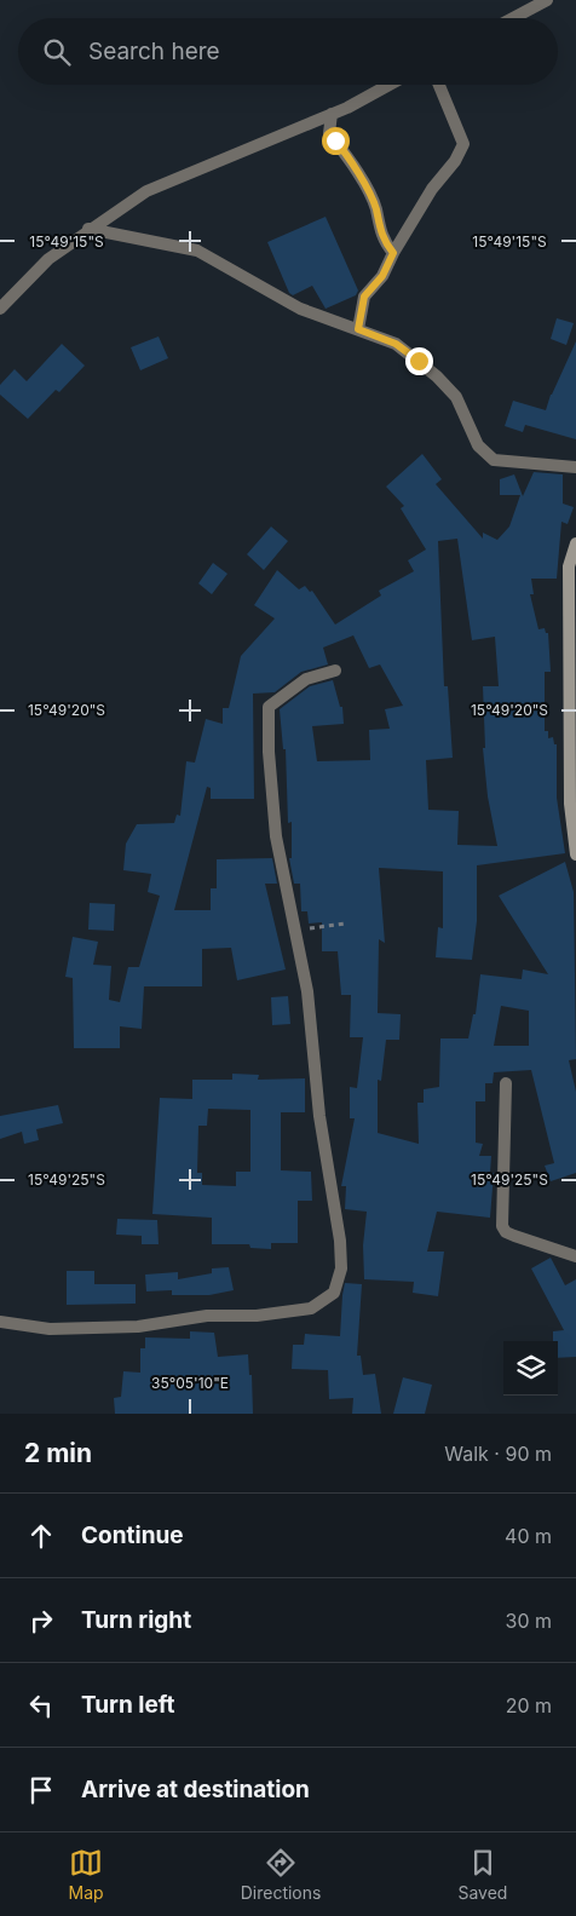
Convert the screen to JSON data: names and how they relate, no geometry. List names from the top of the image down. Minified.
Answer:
{"page":{"search":"Search here","heading":["2 min","Walk · 90 m"],"list":[["Continue","40 m"],["Turn right","30 m"],["Turn left","20 m"],"Arrive at destination"],"nav":["Map","Directions","Saved"]},"coordinates":["15°49'15\"S","15°49'20\"S","15°49'25\"S","35°05'10\"E"]}
